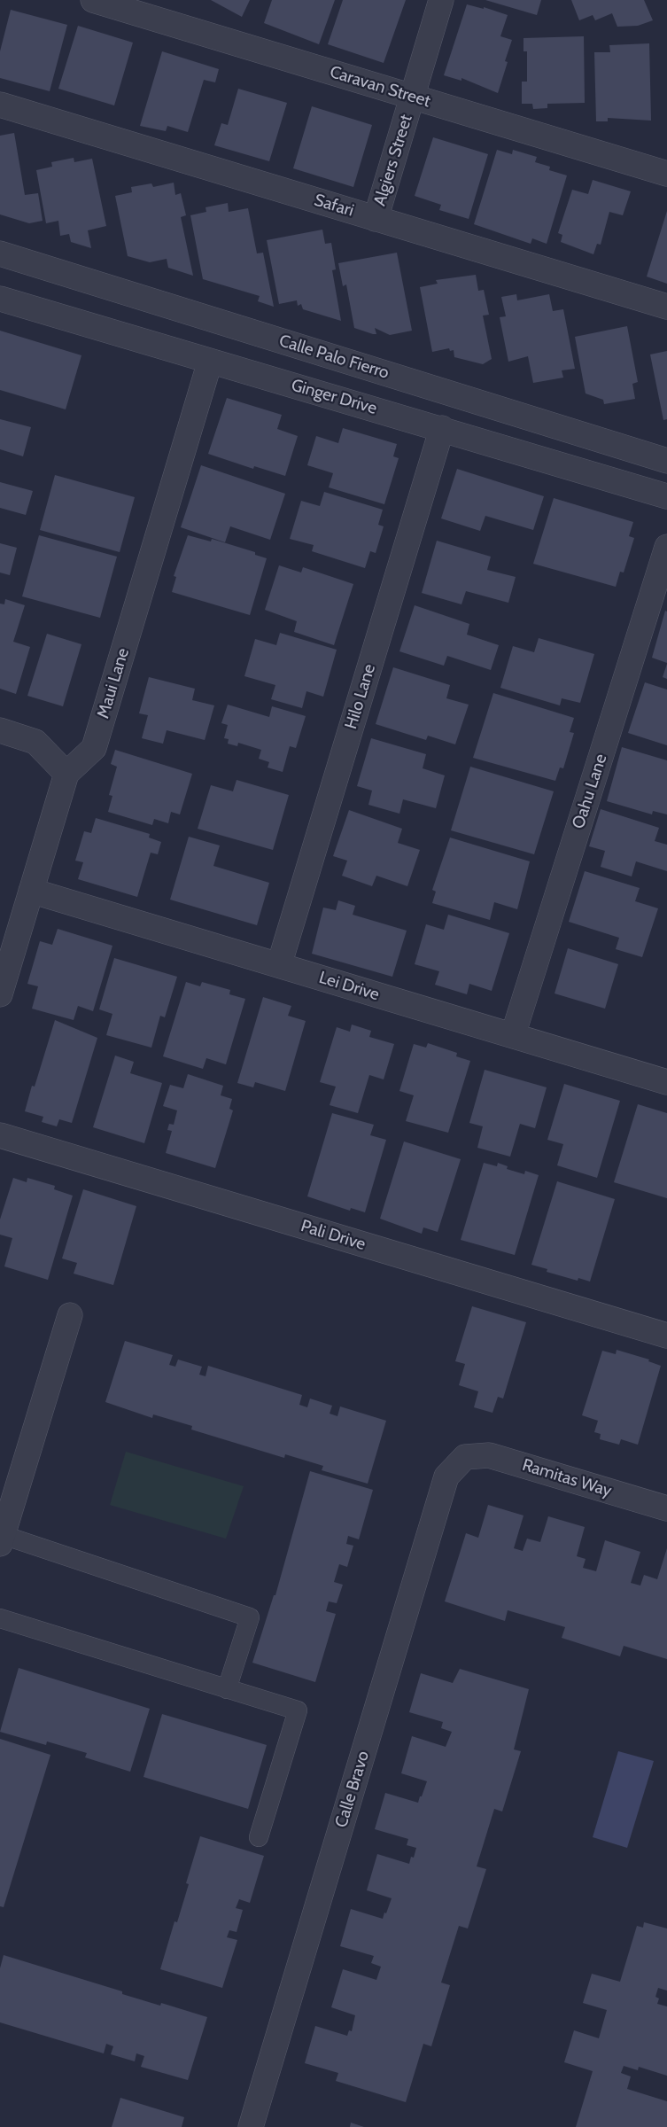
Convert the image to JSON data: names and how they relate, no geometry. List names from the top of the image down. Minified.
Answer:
{"streets":{"street":["Caravan Street","Algiers Street","Safari","Calle Palo Fierro","Ginger Drive","Maui Lane","Hilo Lane","Oahu Lane","Lei Drive","Pali Drive","Ramitas Way","Calle Bravo"]},"crossings":[["Caravan Street","Algiers Street"],["Algiers Street","Safari"],["Ginger Drive","Maui Lane"],["Ginger Drive","Hilo Lane"],["Hilo Lane","Lei Drive"],["Oahu Lane","Lei Drive"],["Ramitas Way","Calle Bravo"]]}
